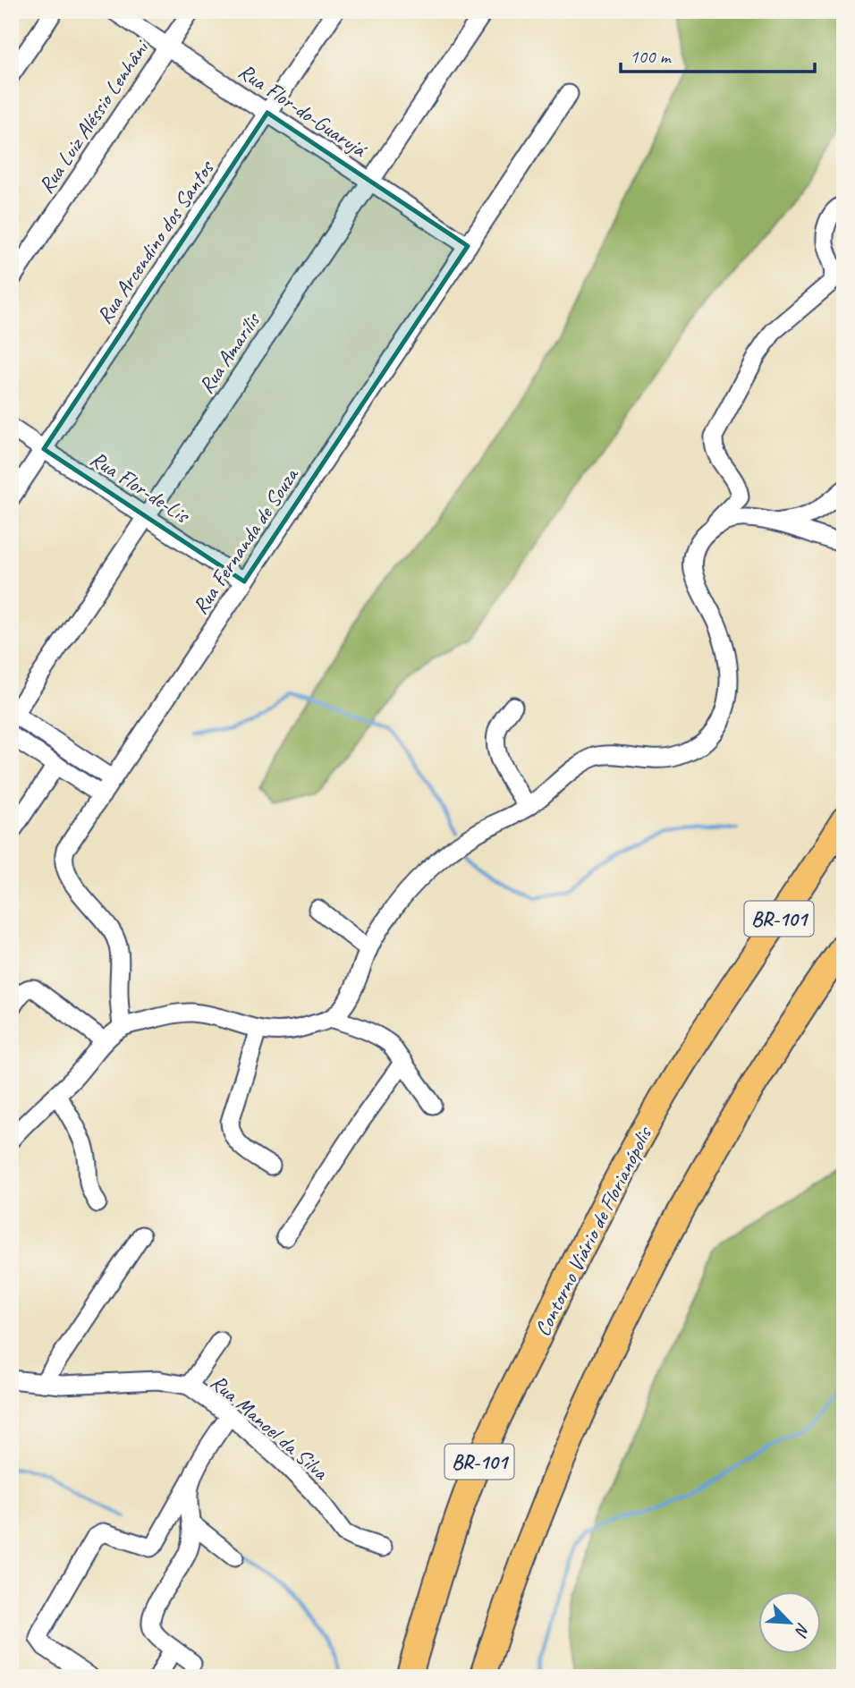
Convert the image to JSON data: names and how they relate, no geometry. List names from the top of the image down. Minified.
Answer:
{"streets":{"highway":["BR-101","Contorno Viário de Florianópolis"],"street":["Rua Flor-do-Guarujá","Rua Luiz Aléssio Lenhâni","Rua Arcendino dos Santos","Rua Amarílis","Rua Flor-de-Lis","Rua Fernanda de Souza","Rua Manoel da Silva"]},"crossings":[["Rua Flor-do-Guarujá","Rua Luiz Aléssio Lenhâni"],["Rua Flor-do-Guarujá","Rua Arcendino dos Santos"],["Rua Flor-do-Guarujá","Rua Amarílis"],["Rua Flor-do-Guarujá","Rua Fernanda de Souza"],["Rua Arcendino dos Santos","Rua Flor-de-Lis"],["Rua Amarílis","Rua Flor-de-Lis"],["Rua Flor-de-Lis","Rua Fernanda de Souza"]],"scale_bar":"100 m","north":"bottom right"}
